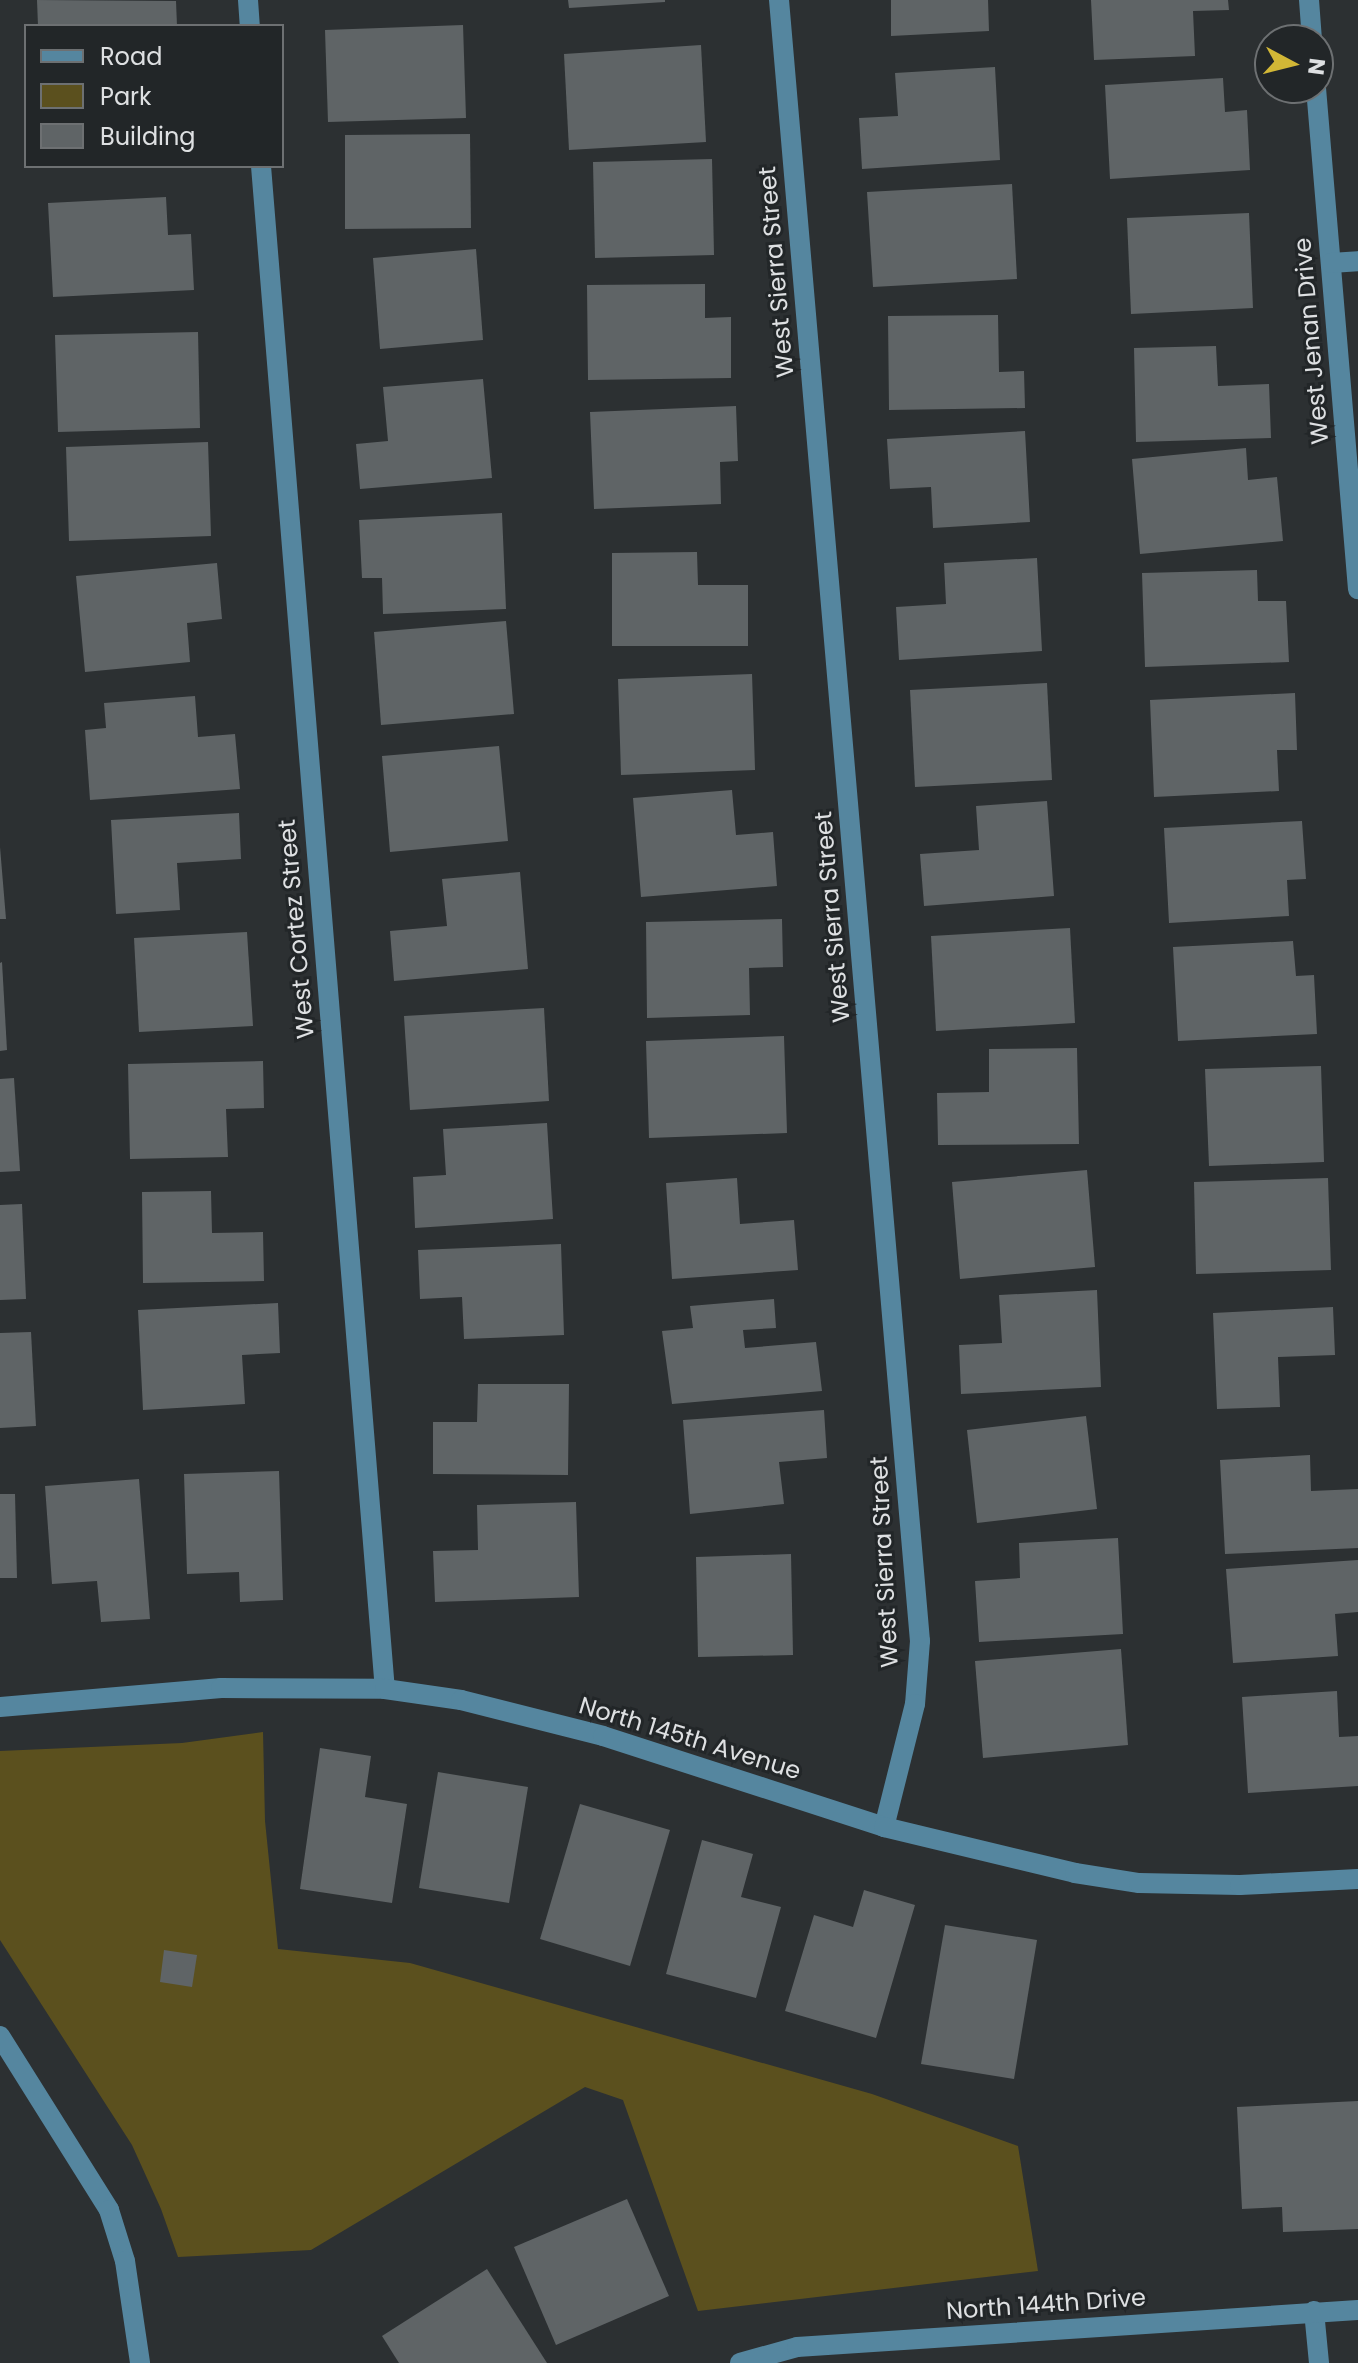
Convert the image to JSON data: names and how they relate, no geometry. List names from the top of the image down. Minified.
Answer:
{"streets":{"street":["West Sierra Street","West Jenan Drive","West Cortez Street","North 145th Avenue","North 144th Drive"]},"crossings":[["West Sierra Street","North 145th Avenue"],["West Cortez Street","North 145th Avenue"]],"legend":["Road","Park","Building"],"north":"right"}
